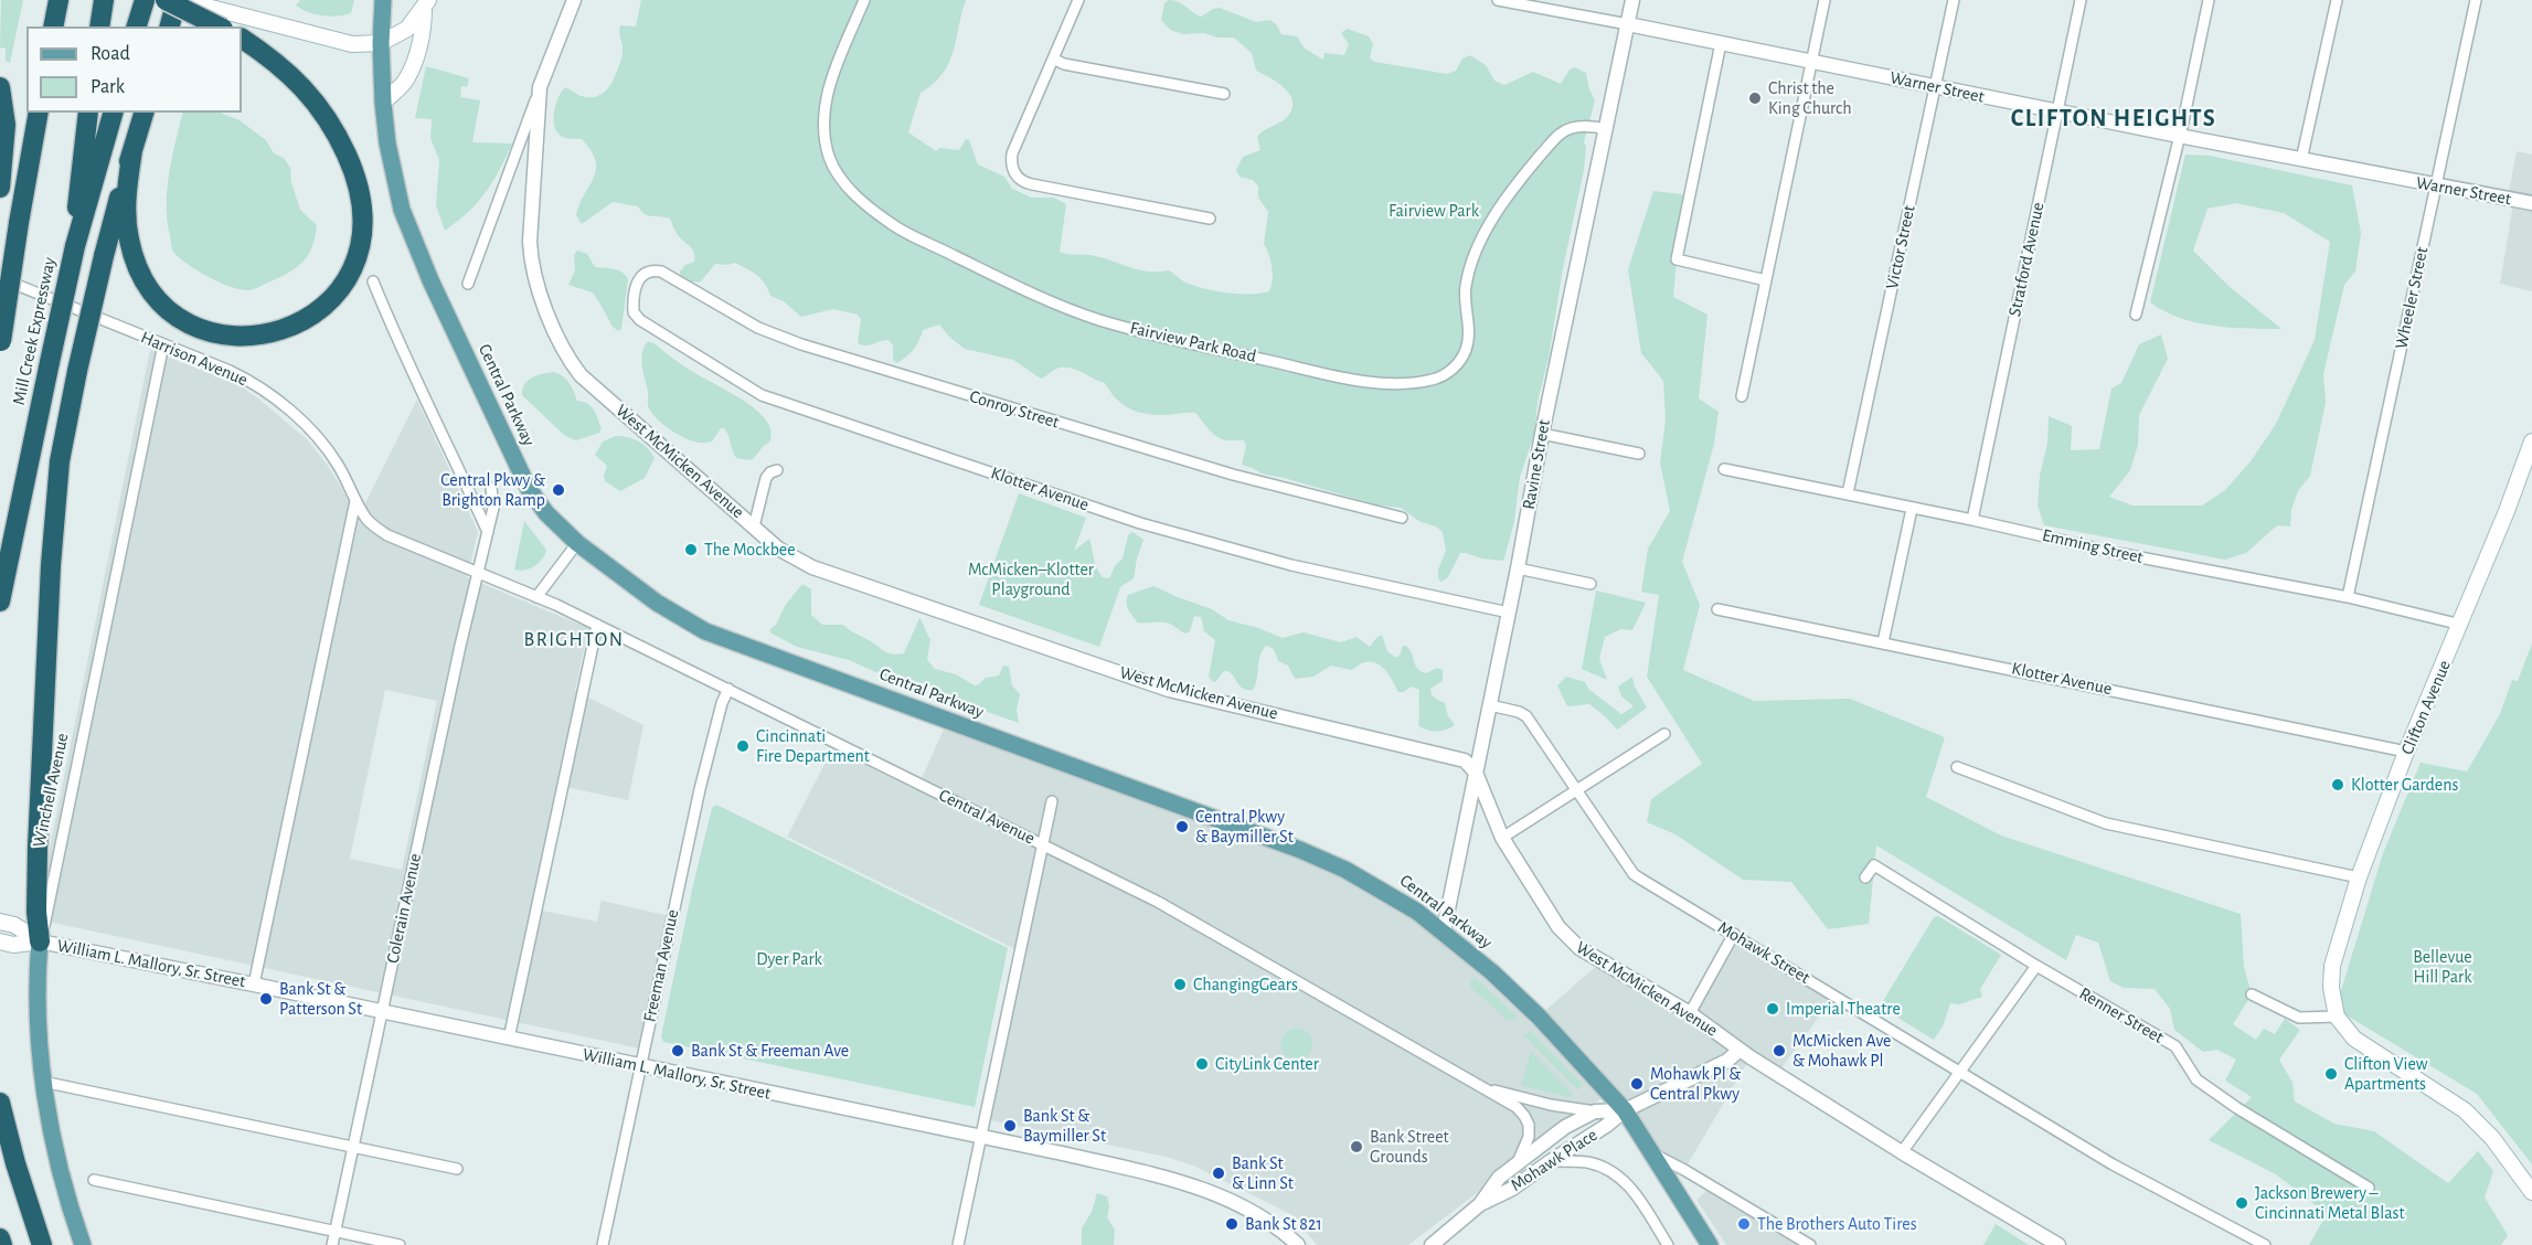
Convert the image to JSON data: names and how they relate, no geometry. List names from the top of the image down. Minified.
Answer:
{"streets":{"highway":["Mill Creek Expressway"],"main road":["Central Parkway","Clifton Avenue","Winchell Avenue","William L. Mallory, Sr. Street"],"street":["Warner Street","Victor Street","Stratford Avenue","Wheeler Street","Fairview Park Road","Harrison Avenue","Conroy Street","West McMicken Avenue","Ravine Street","Klotter Avenue","Emming Street","Central Avenue","Colerain Avenue","Mohawk Street","Freeman Avenue","Renner Street","Mohawk Place"]},"crossings":[["Warner Street","Victor Street"],["Warner Street","Stratford Avenue"],["Warner Street","Wheeler Street"],["Warner Street","Ravine Street"],["Victor Street","Emming Street"],["Stratford Avenue","Emming Street"],["Wheeler Street","Emming Street"],["Fairview Park Road","Ravine Street"],["Harrison Avenue","Winchell Avenue"],["Harrison Avenue","Central Avenue"],["Harrison Avenue","Colerain Avenue"],["Central Parkway","Ravine Street"],["Central Parkway","Mohawk Place"],["Conroy Street","Klotter Avenue"],["West McMicken Avenue","Ravine Street"],["West McMicken Avenue","Mohawk Place"],["Ravine Street","Klotter Avenue"],["Ravine Street","Mohawk Street"],["Klotter Avenue","Clifton Avenue"],["Emming Street","Clifton Avenue"],["Winchell Avenue","William L. Mallory, Sr. Street"],["Central Avenue","Colerain Avenue"],["Central Avenue","Freeman Avenue"],["Central Avenue","Mohawk Place"],["Colerain Avenue","William L. Mallory, Sr. Street"],["William L. Mallory, Sr. Street","Freeman Avenue"]],"districts":["CLIFTON HEIGHTS","BRIGHTON"],"parks":["Fairview Park","McMicken–Klotter Playground","Bellevue Hill Park","Dyer Park"],"places":["Christ the King Church","Central Pkwy & Brighton Ramp","The Mockbee","Cincinnati Fire Department","Klotter Gardens","Central Pkwy & Baymiller St","ChangingGears","Bank St & Patterson St","Imperial Theatre","Bank St & Freeman Ave","McMicken Ave & Mohawk Pl","CityLink Center","Clifton View Apartments","Mohawk Pl & Central Pkwy","Bank St & Baymiller St","Bank Street Grounds","Bank St & Linn St","Jackson Brewery – Cincinnati Metal Blast","Bank St 821","The Brothers Auto Tires"],"legend":["Road","Park"]}
